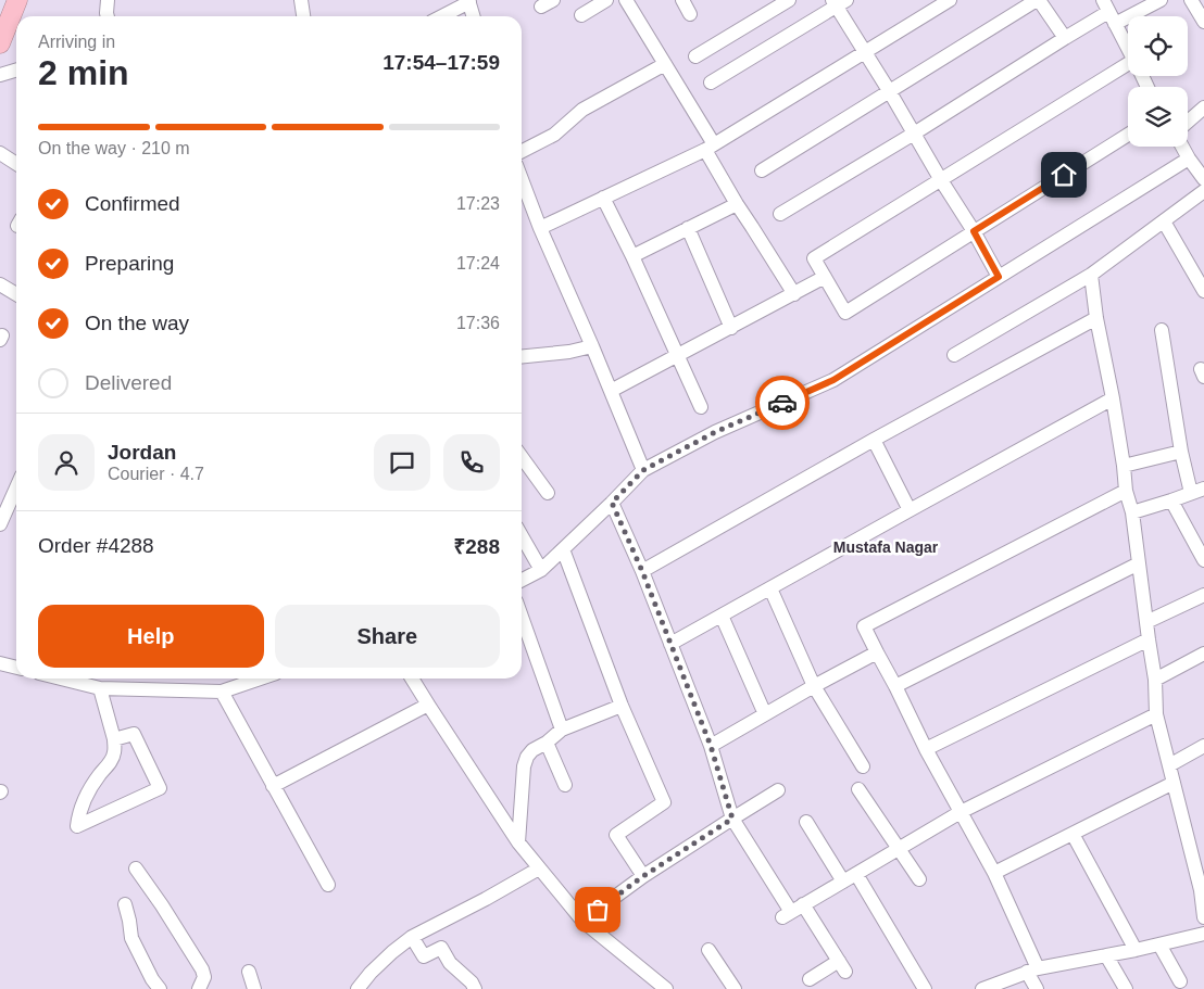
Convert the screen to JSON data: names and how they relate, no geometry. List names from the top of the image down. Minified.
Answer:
{"districts":["Mustafa Nagar"],"page":{"heading":["2 min","Arriving in","17:54–17:59"],"panel":["Jordan","Courier · 4.7","Order #4288","₹288"],"bar":"On the way · 210 m","list":[["Confirmed","17:23"],["Preparing","17:24"],["On the way","17:36"],"Delivered"],"buttons":["Help","Share"]}}
